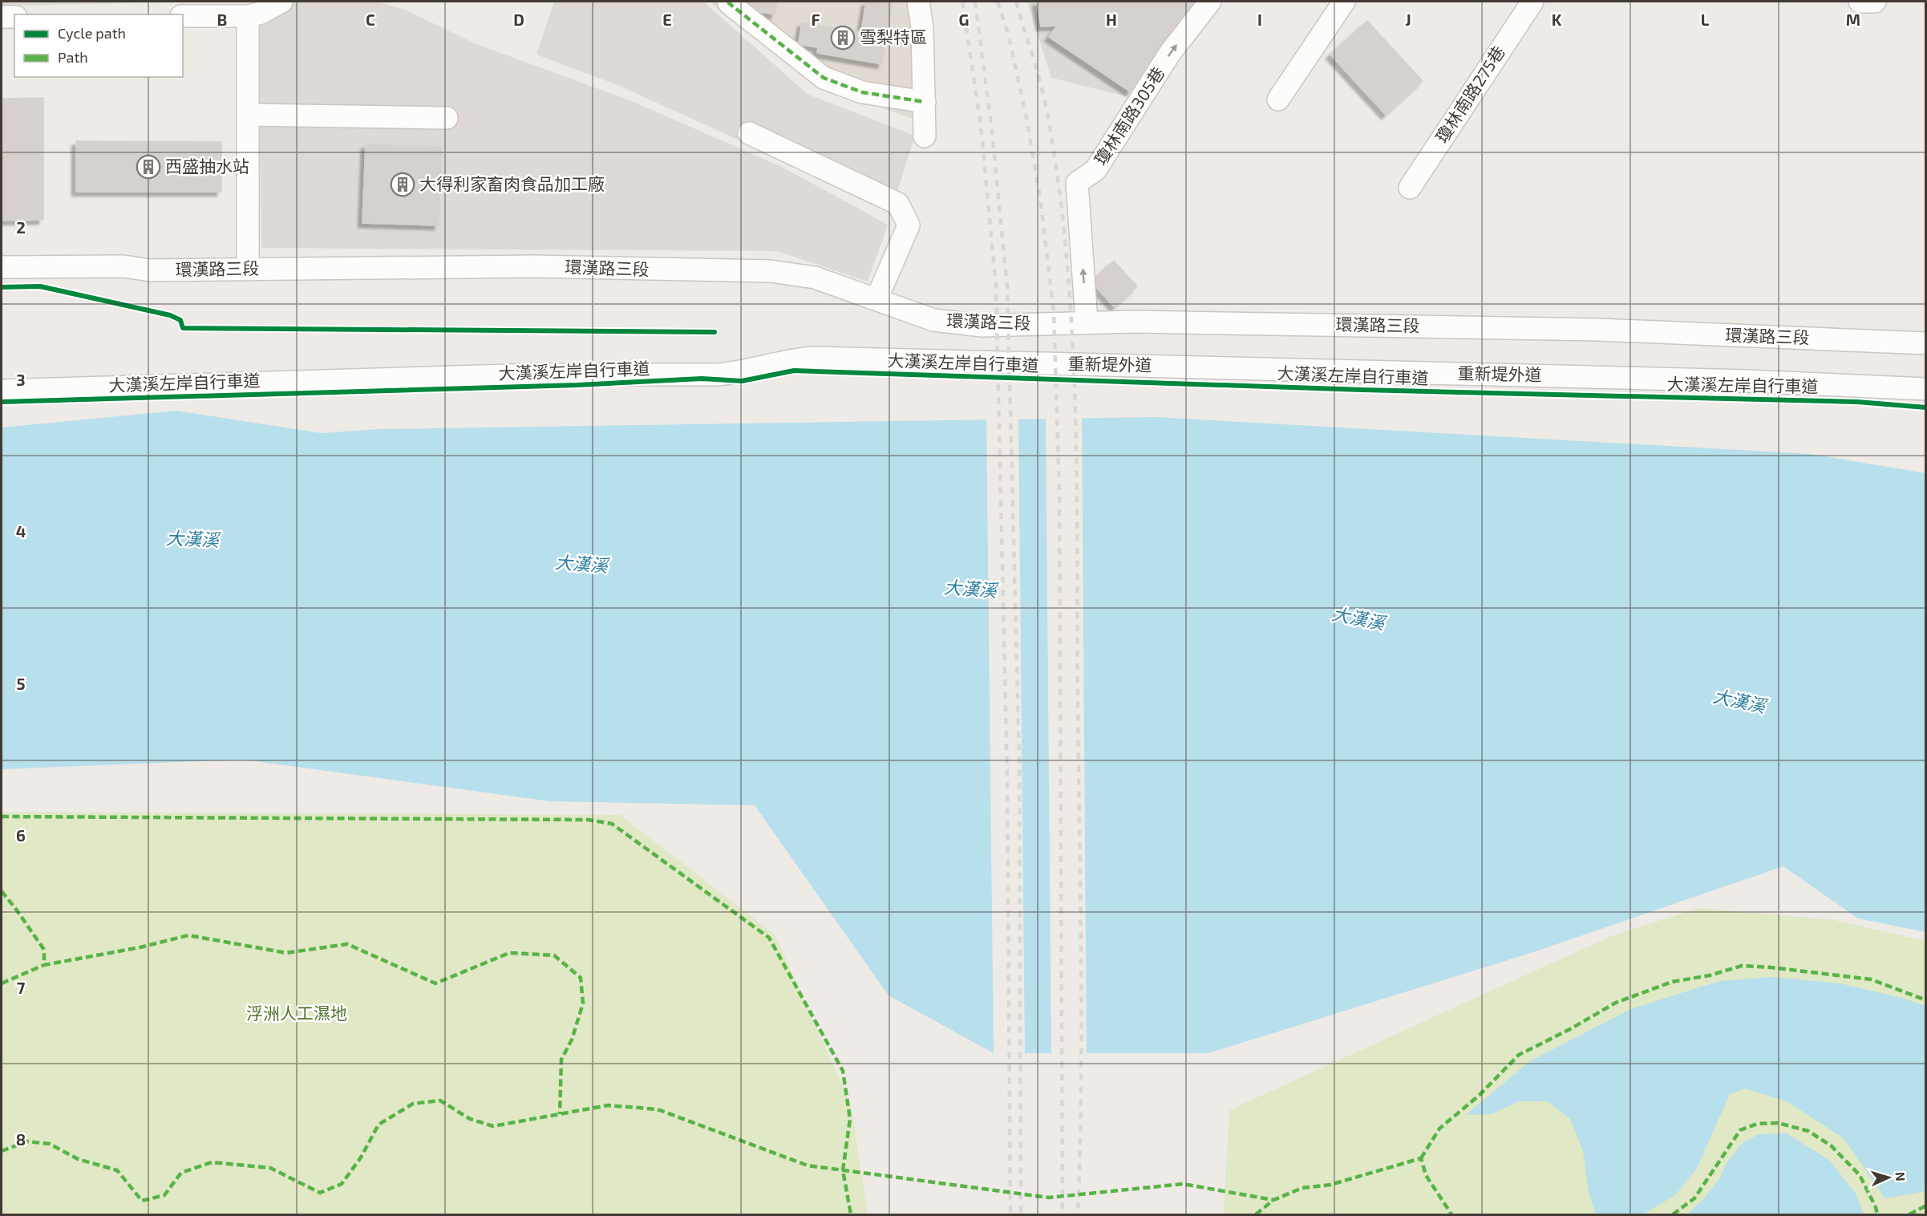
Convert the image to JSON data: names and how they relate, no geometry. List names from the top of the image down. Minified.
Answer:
{"streets":{"street":["瓊林南路275巷","瓊林南路305巷","環漢路三段","重新堤外道"],"cycle path":["大漢溪左岸自行車道"]},"crossings":[["瓊林南路305巷","環漢路三段"]],"one_way":["瓊林南路305巷"],"water":["大漢溪"],"parks":["浮洲人工濕地"],"places":{"building":["雪梨特區","西盛抽水站","大得利家畜肉食品加工廠"]},"legend":["Cycle path","Path"],"north":"right","grid":{"columns":["B","C","D","E","F","G","H","I","J","K","L","M"],"rows":["2","3","4","5","6","7","8"]}}
